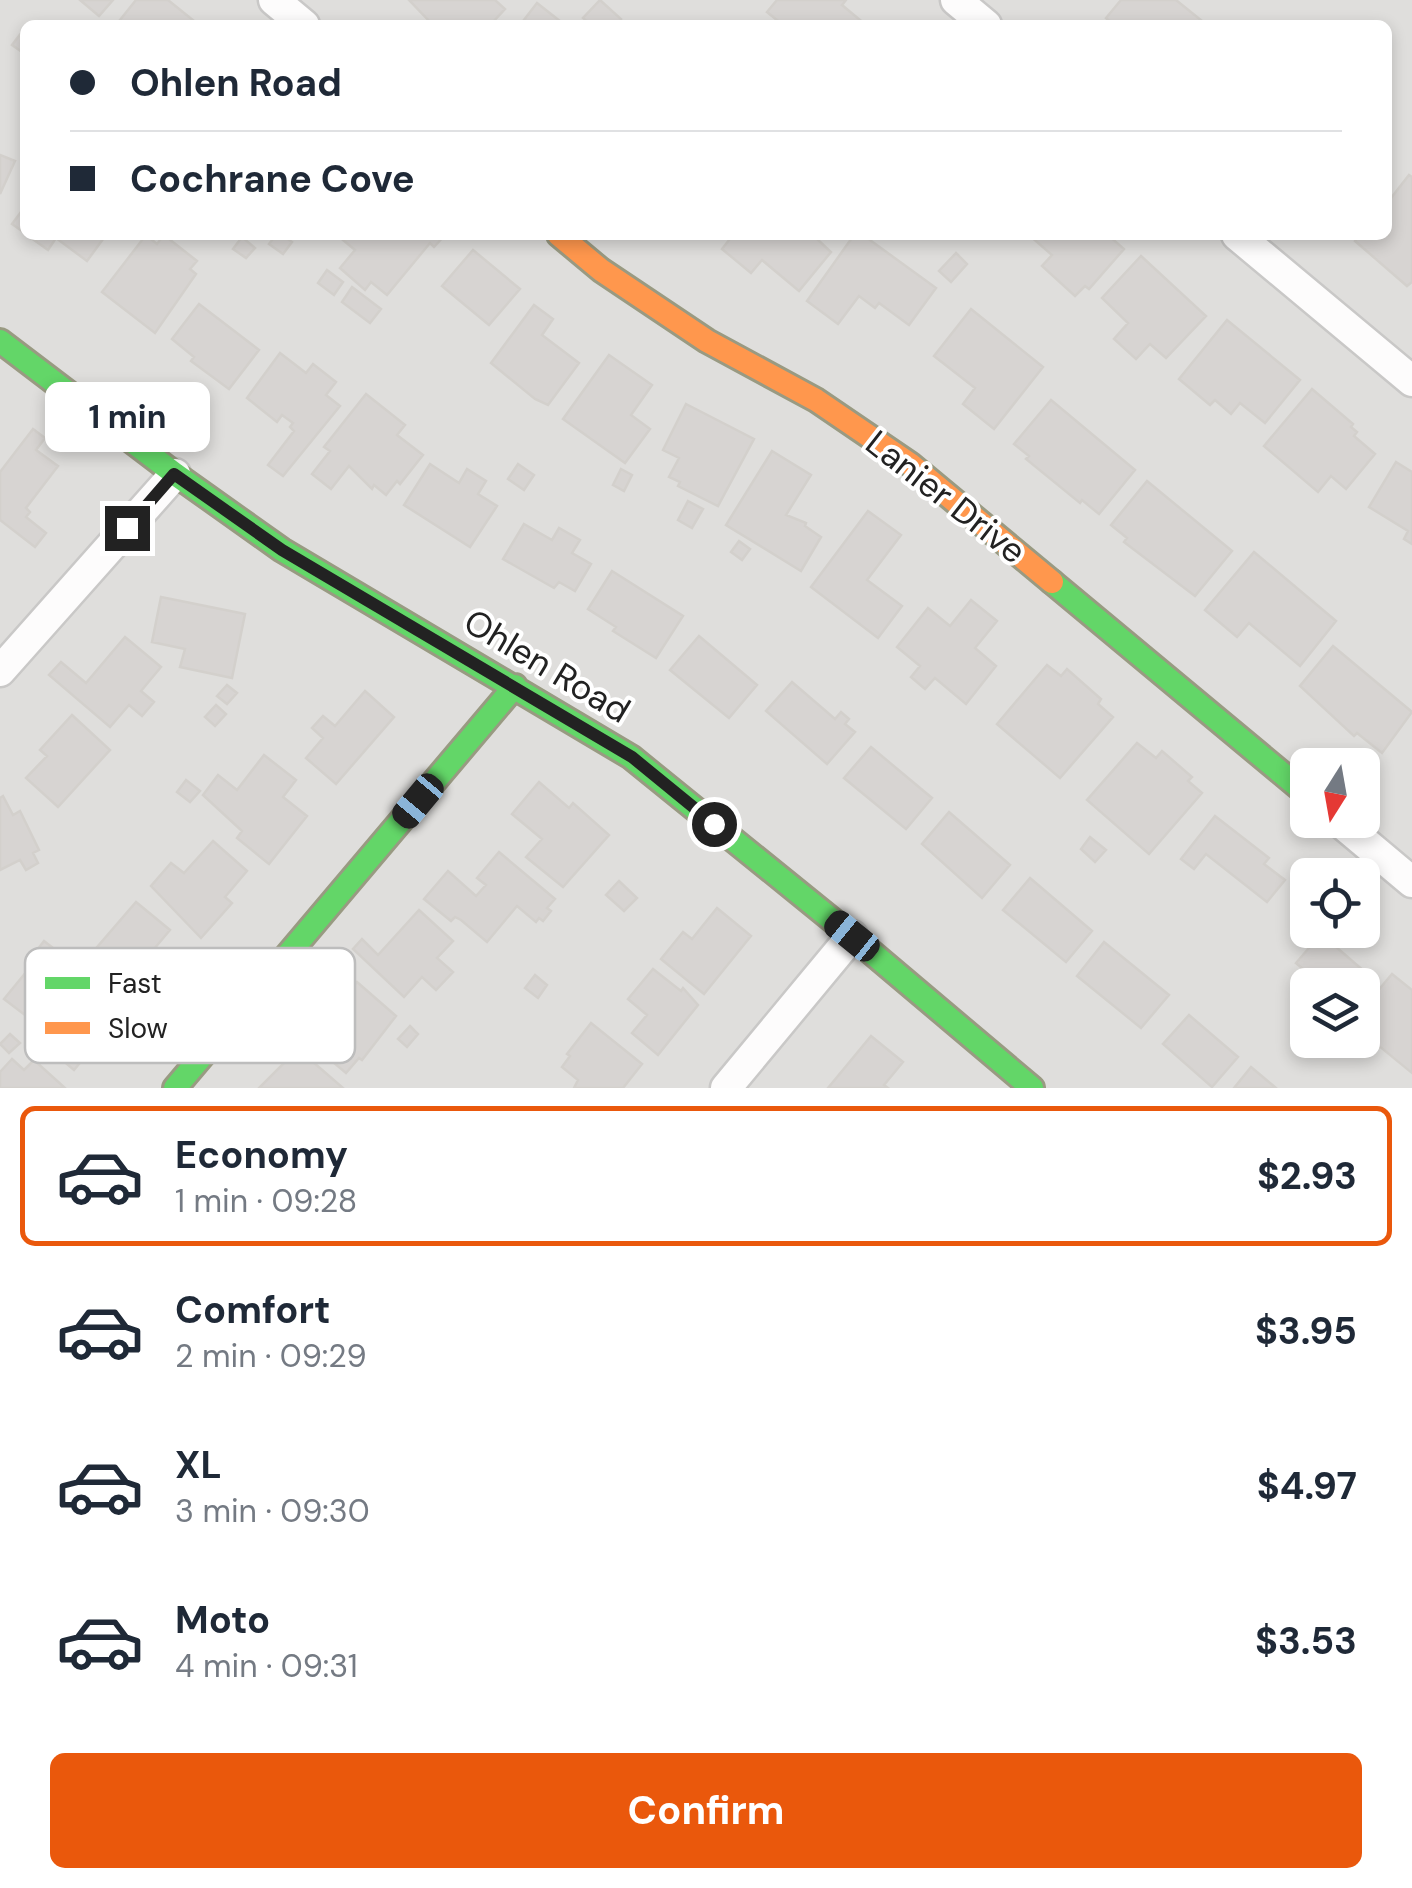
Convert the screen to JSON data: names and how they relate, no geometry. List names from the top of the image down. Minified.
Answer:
{"streets":{"street":["Lanier Drive","Ohlen Road"]},"legend":["Fast","Slow"],"north":"bottom","page":{"banner":["Ohlen Road","Cochrane Cove"],"bubble":"1 min","list":[{"name":"Economy","note":"1 min · 09:28","value":"$2.93"},{"name":"Comfort","note":"2 min · 09:29","value":"$3.95"},{"name":"XL","note":"3 min · 09:30","value":"$4.97"},{"name":"Moto","note":"4 min · 09:31","value":"$3.53"}],"buttons":"Confirm"}}
